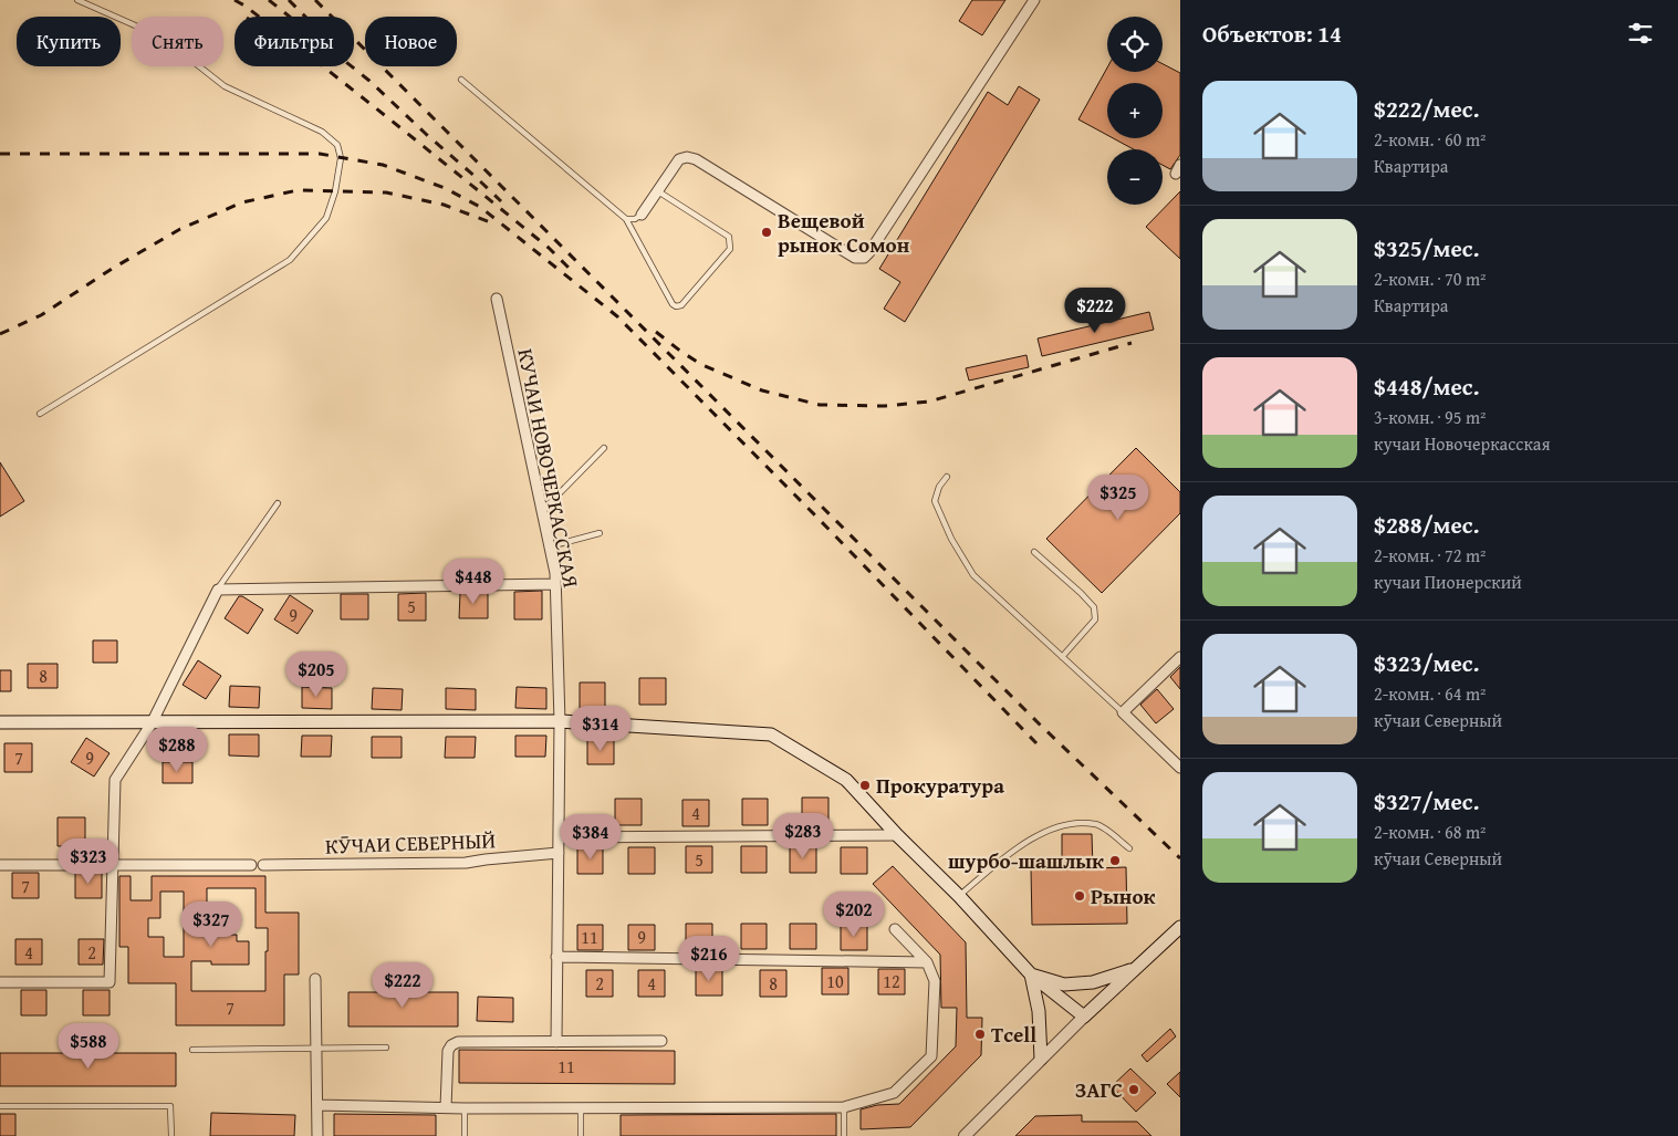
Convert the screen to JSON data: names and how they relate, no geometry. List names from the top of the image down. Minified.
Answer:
{"streets":{"street":["КУЧАИ НОВОЧЕРКАССКАЯ","КӮЧАИ СЕВЕРНЫЙ"]},"crossings":[["КУЧАИ НОВОЧЕРКАССКАЯ","КӮЧАИ СЕВЕРНЫЙ"]],"places":["Вещевой рынок Сомон","Прокуратура","шурбо-шашлык","Рынок","Tcell","ЗАГС"],"house_numbers":["5","9","8","7","9","4","5","7","11","9","4","2","10","12","2","4","8","7","11"],"page":{"heading":"Объектов: 14","map_buttons":["+","−"],"chip":["Купить","Снять","Фильтры","Новое"],"list":[{"name":"$222/мес.","note":"2-комн. · 60 m² · Квартира"},{"name":"$325/мес.","note":"2-комн. · 70 m² · Квартира"},{"name":"$448/мес.","note":"3-комн. · 95 m² · кучаи Новочеркасская"},{"name":"$288/мес.","note":"2-комн. · 72 m² · кучаи Пионерский"},{"name":"$323/мес.","note":"2-комн. · 64 m² · кӯчаи Северный"},{"name":"$327/мес.","note":"2-комн. · 68 m² · кӯчаи Северный"}],"price":["$222","$325","$448","$205","$314","$288","$283","$384","$323","$202","$327","$216","$222","$588"]}}
